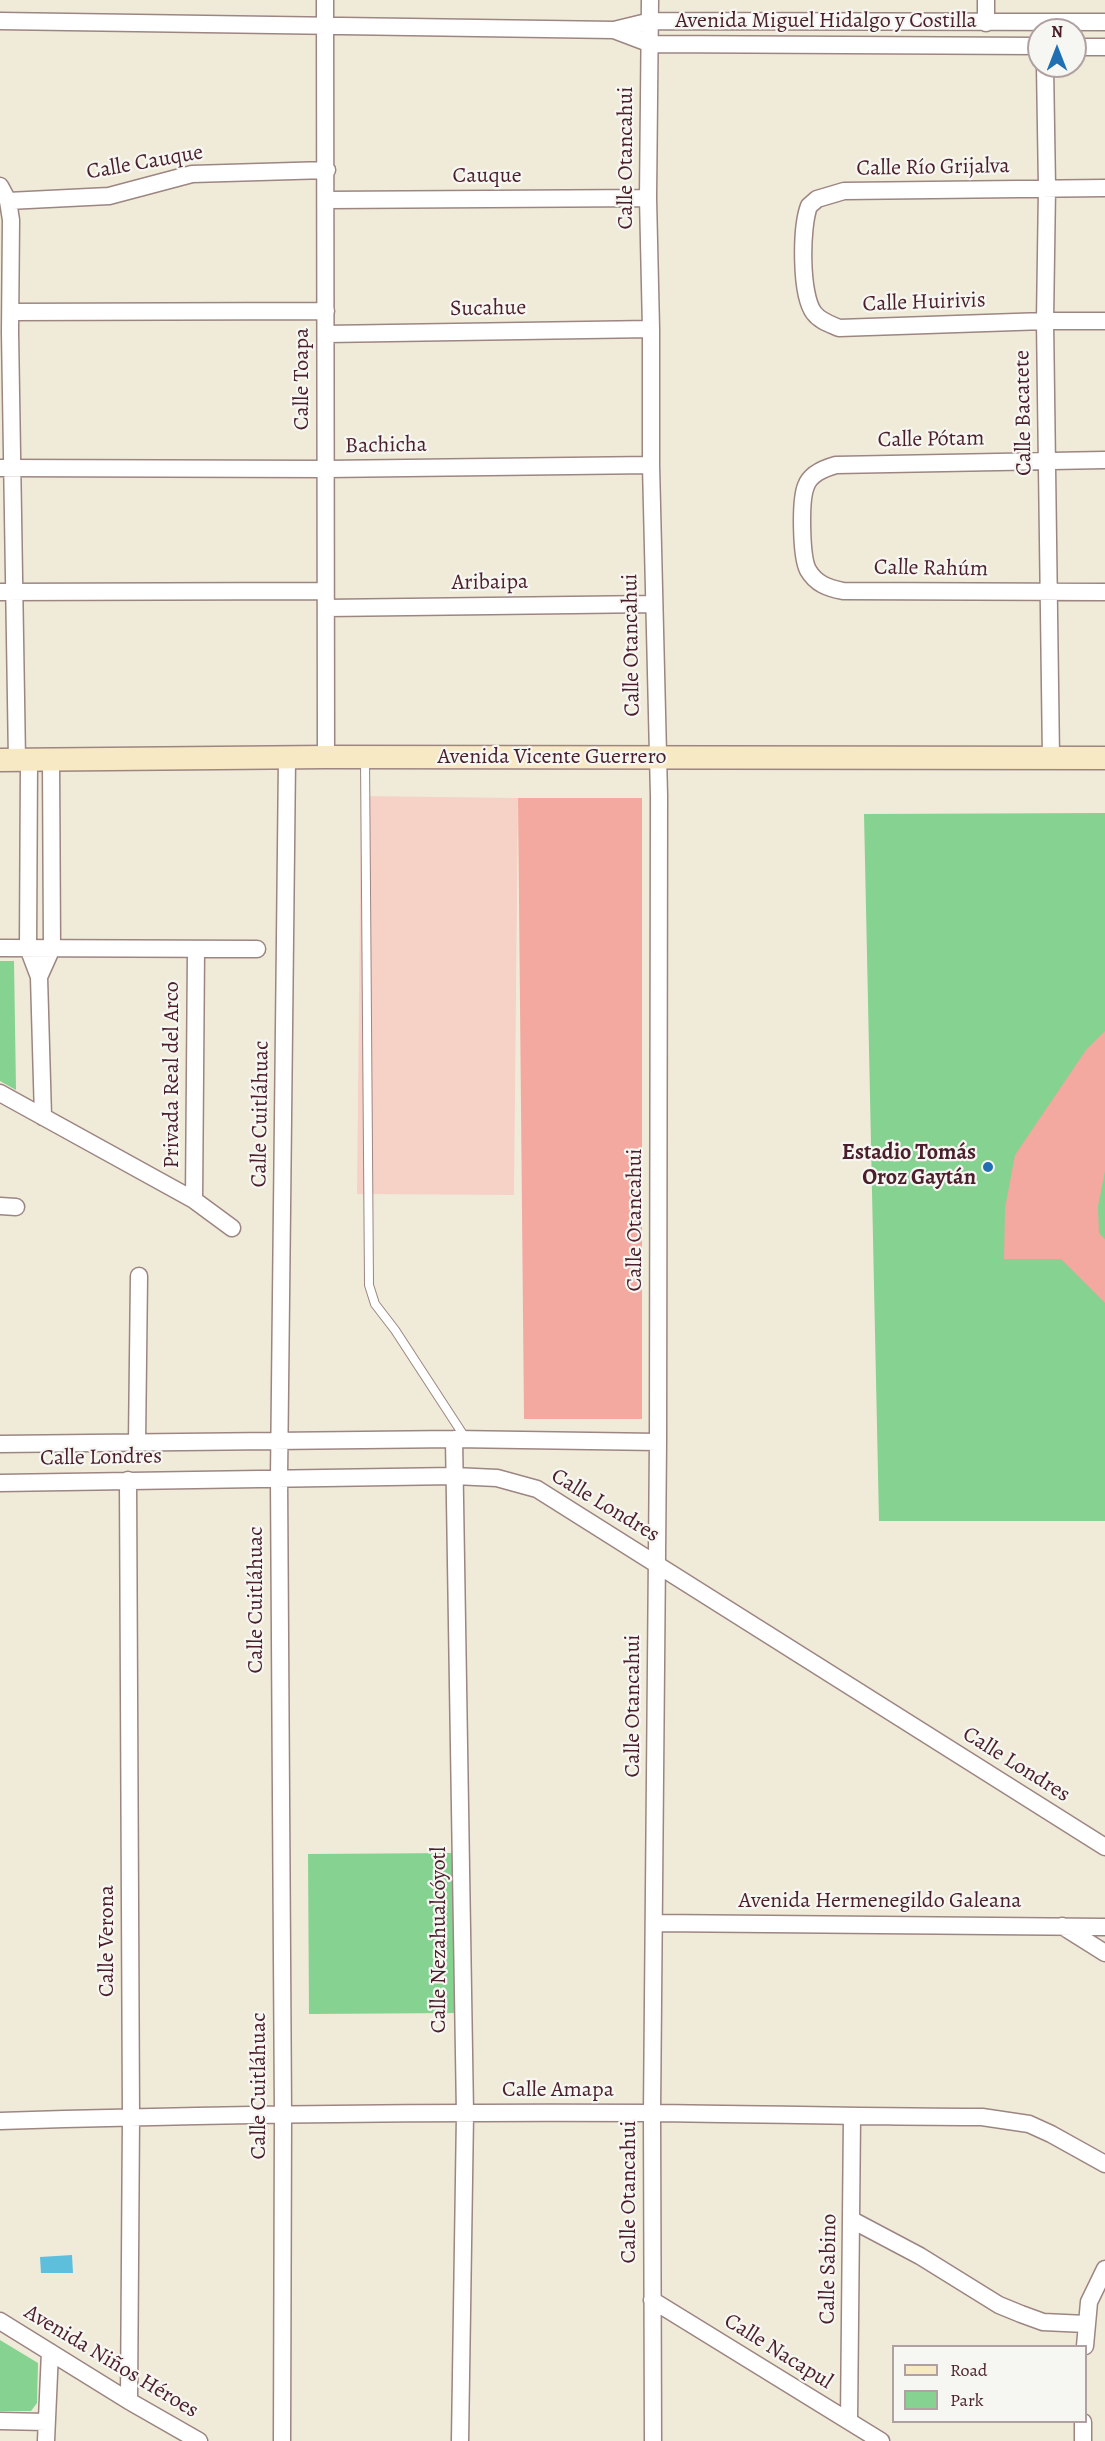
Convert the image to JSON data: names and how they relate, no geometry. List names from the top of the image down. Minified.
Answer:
{"streets":{"main road":["Avenida Vicente Guerrero"],"street":["Avenida Miguel Hidalgo y Costilla","Calle Otancahui","Calle Cauque","Calle Río Grijalva","Cauque","Calle Huirivis","Sucahue","Calle Toapa","Calle Bacatete","Calle Pótam","Bachicha","Calle Rahúm","Aribaipa","Privada Real del Arco","Calle Cuitláhuac","Calle Londres","Avenida Hermenegildo Galeana","Calle Nezahualcóyotl","Calle Verona","Calle Amapa","Calle Sabino","Calle Nacapul","Avenida Niños Héroes"]},"crossings":[["Avenida Miguel Hidalgo y Costilla","Calle Otancahui"],["Avenida Miguel Hidalgo y Costilla","Calle Toapa"],["Calle Otancahui","Cauque"],["Calle Otancahui","Sucahue"],["Calle Otancahui","Bachicha"],["Calle Otancahui","Aribaipa"],["Calle Otancahui","Avenida Vicente Guerrero"],["Calle Otancahui","Calle Londres"],["Calle Otancahui","Avenida Hermenegildo Galeana"],["Calle Otancahui","Calle Amapa"],["Calle Otancahui","Calle Nacapul"],["Calle Cauque","Calle Toapa"],["Calle Río Grijalva","Calle Huirivis"],["Calle Río Grijalva","Calle Bacatete"],["Cauque","Calle Toapa"],["Calle Huirivis","Calle Bacatete"],["Sucahue","Calle Toapa"],["Calle Toapa","Bachicha"],["Calle Toapa","Aribaipa"],["Calle Toapa","Avenida Vicente Guerrero"],["Calle Bacatete","Calle Pótam"],["Calle Bacatete","Calle Rahúm"],["Calle Bacatete","Avenida Vicente Guerrero"],["Calle Pótam","Calle Rahúm"],["Avenida Vicente Guerrero","Calle Cuitláhuac"],["Calle Cuitláhuac","Calle Londres"],["Calle Cuitláhuac","Calle Amapa"],["Calle Londres","Calle Nezahualcóyotl"],["Calle Londres","Calle Verona"],["Calle Nezahualcóyotl","Calle Amapa"],["Calle Verona","Calle Amapa"],["Calle Verona","Avenida Niños Héroes"],["Calle Amapa","Calle Sabino"],["Calle Sabino","Calle Nacapul"]],"places":["Estadio Tomás Oroz Gaytán"],"legend":["Road","Park"],"north":"top"}
